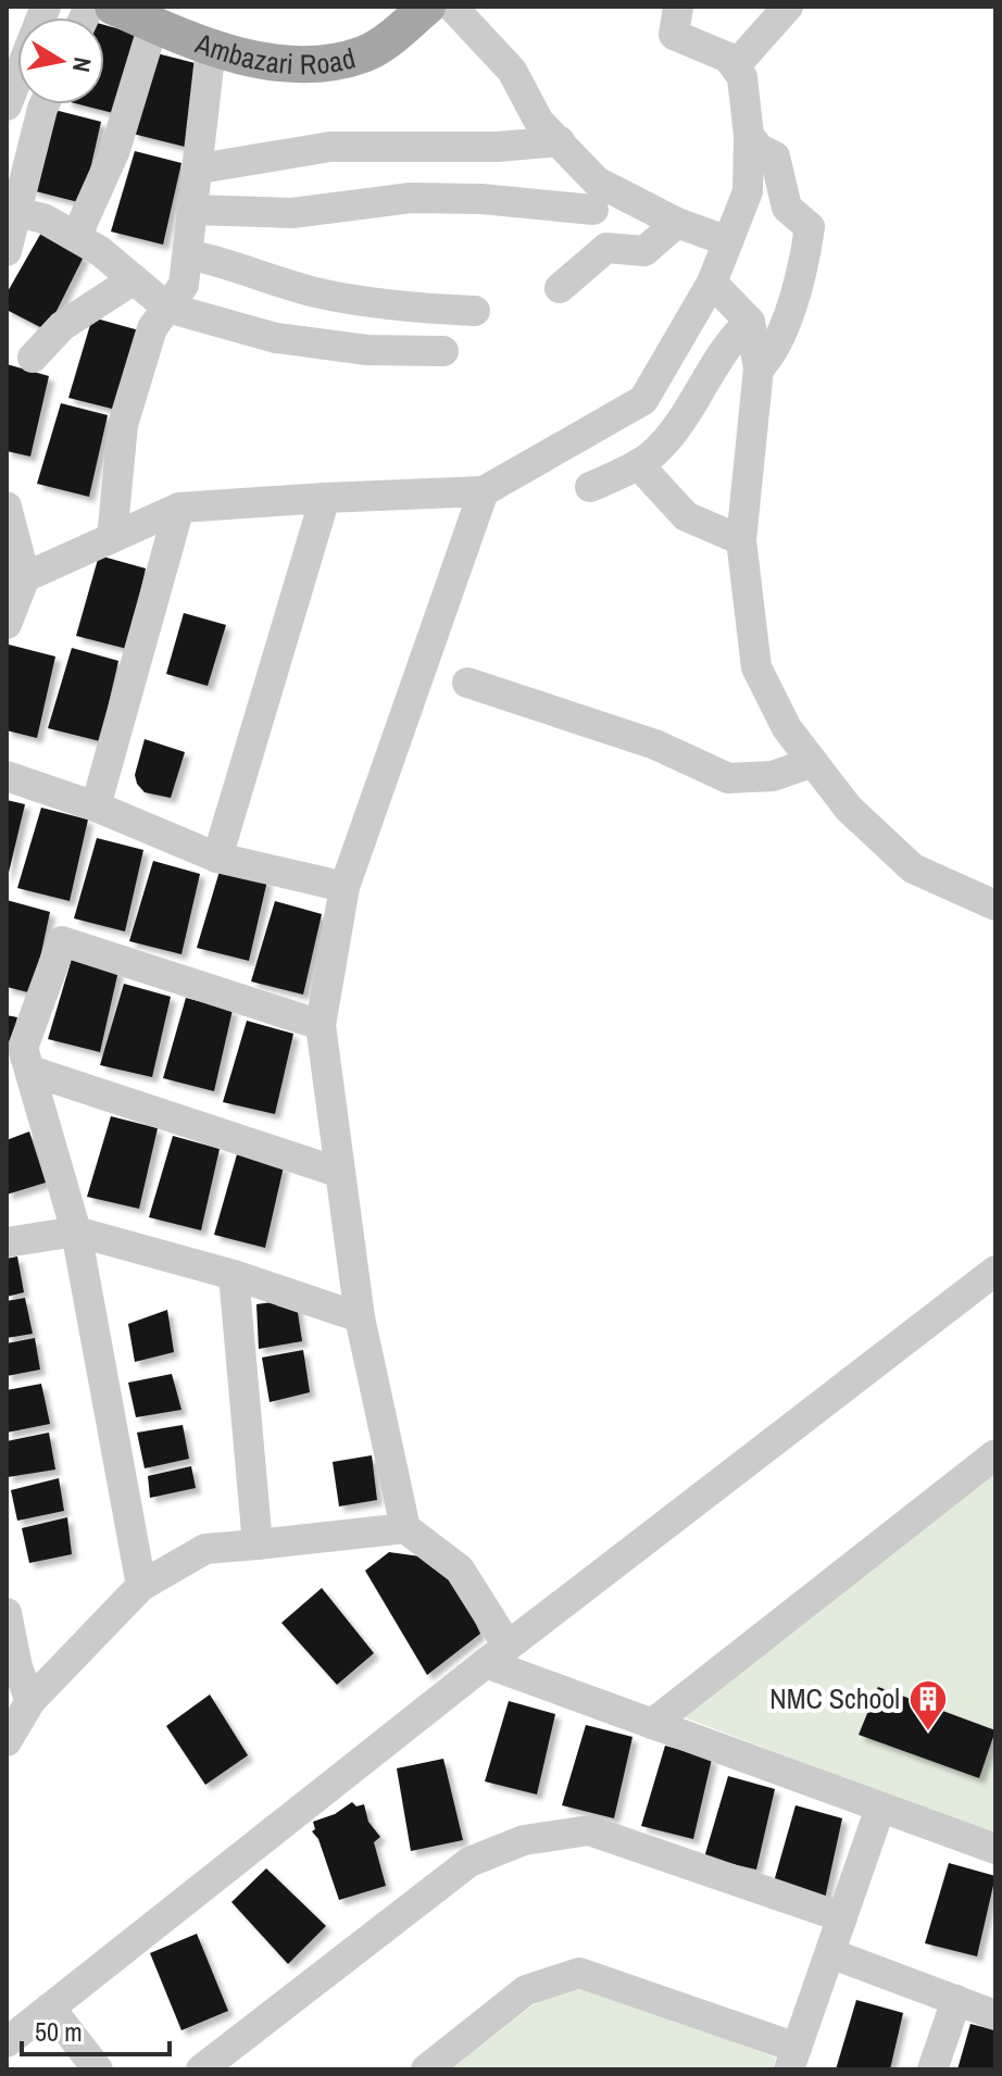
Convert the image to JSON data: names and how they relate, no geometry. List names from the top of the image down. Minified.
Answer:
{"streets":{"main road":["Ambazari Road"]},"places":{"building":["NMC School"]},"scale_bar":"50 m","north":"right"}
